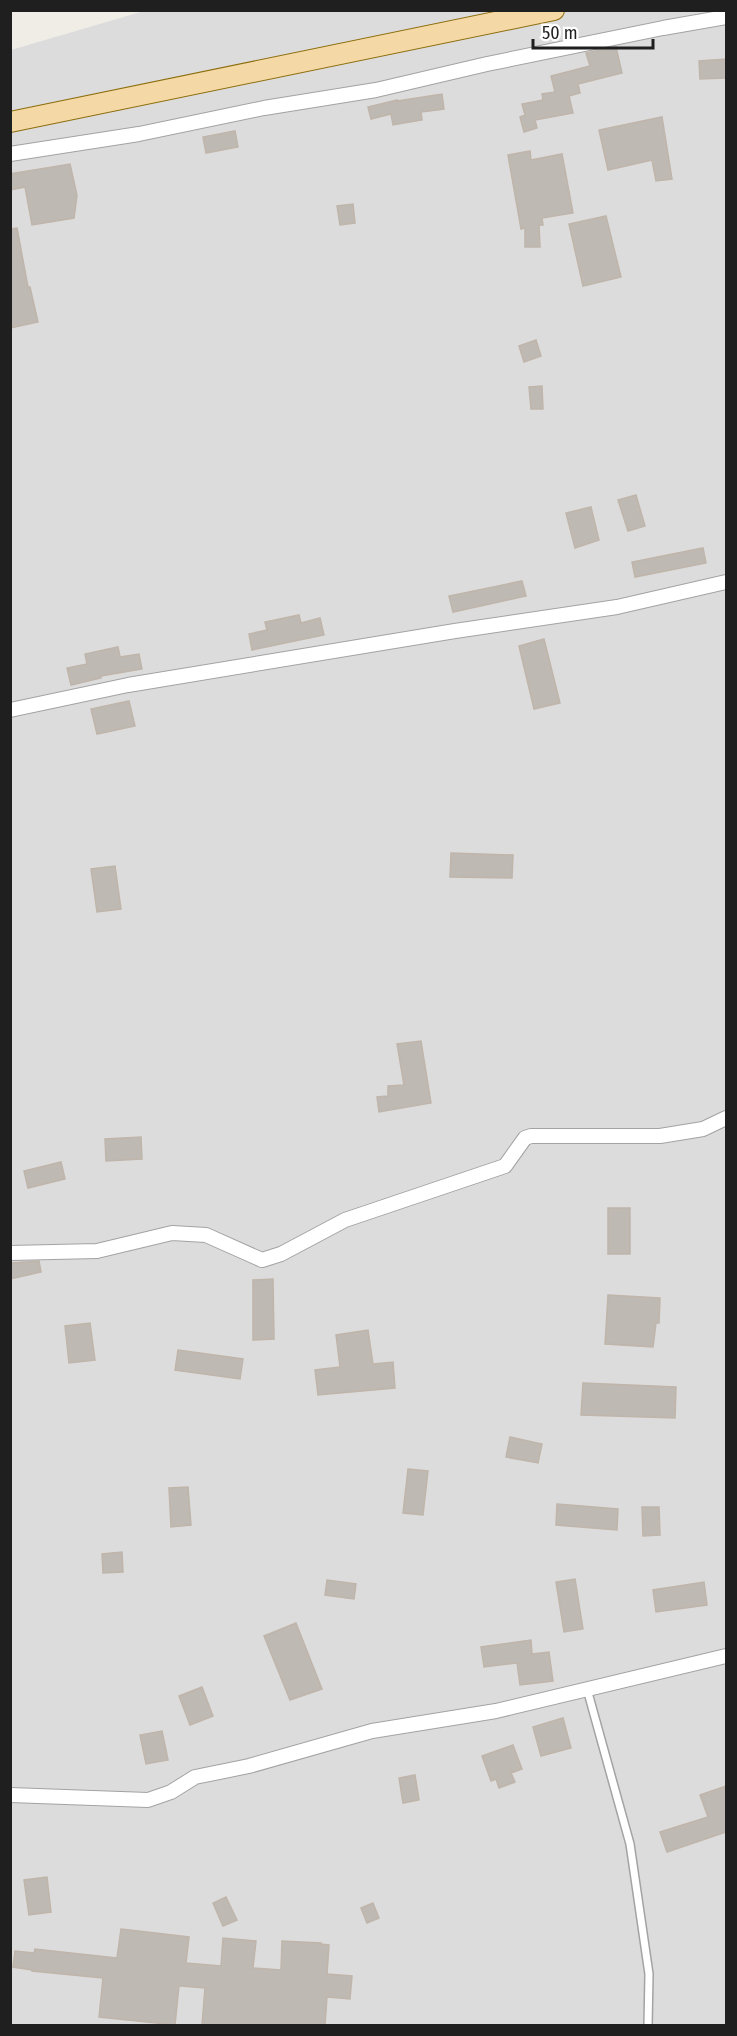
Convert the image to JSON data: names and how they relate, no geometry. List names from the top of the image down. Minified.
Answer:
{"scale_bar":"50 m"}
